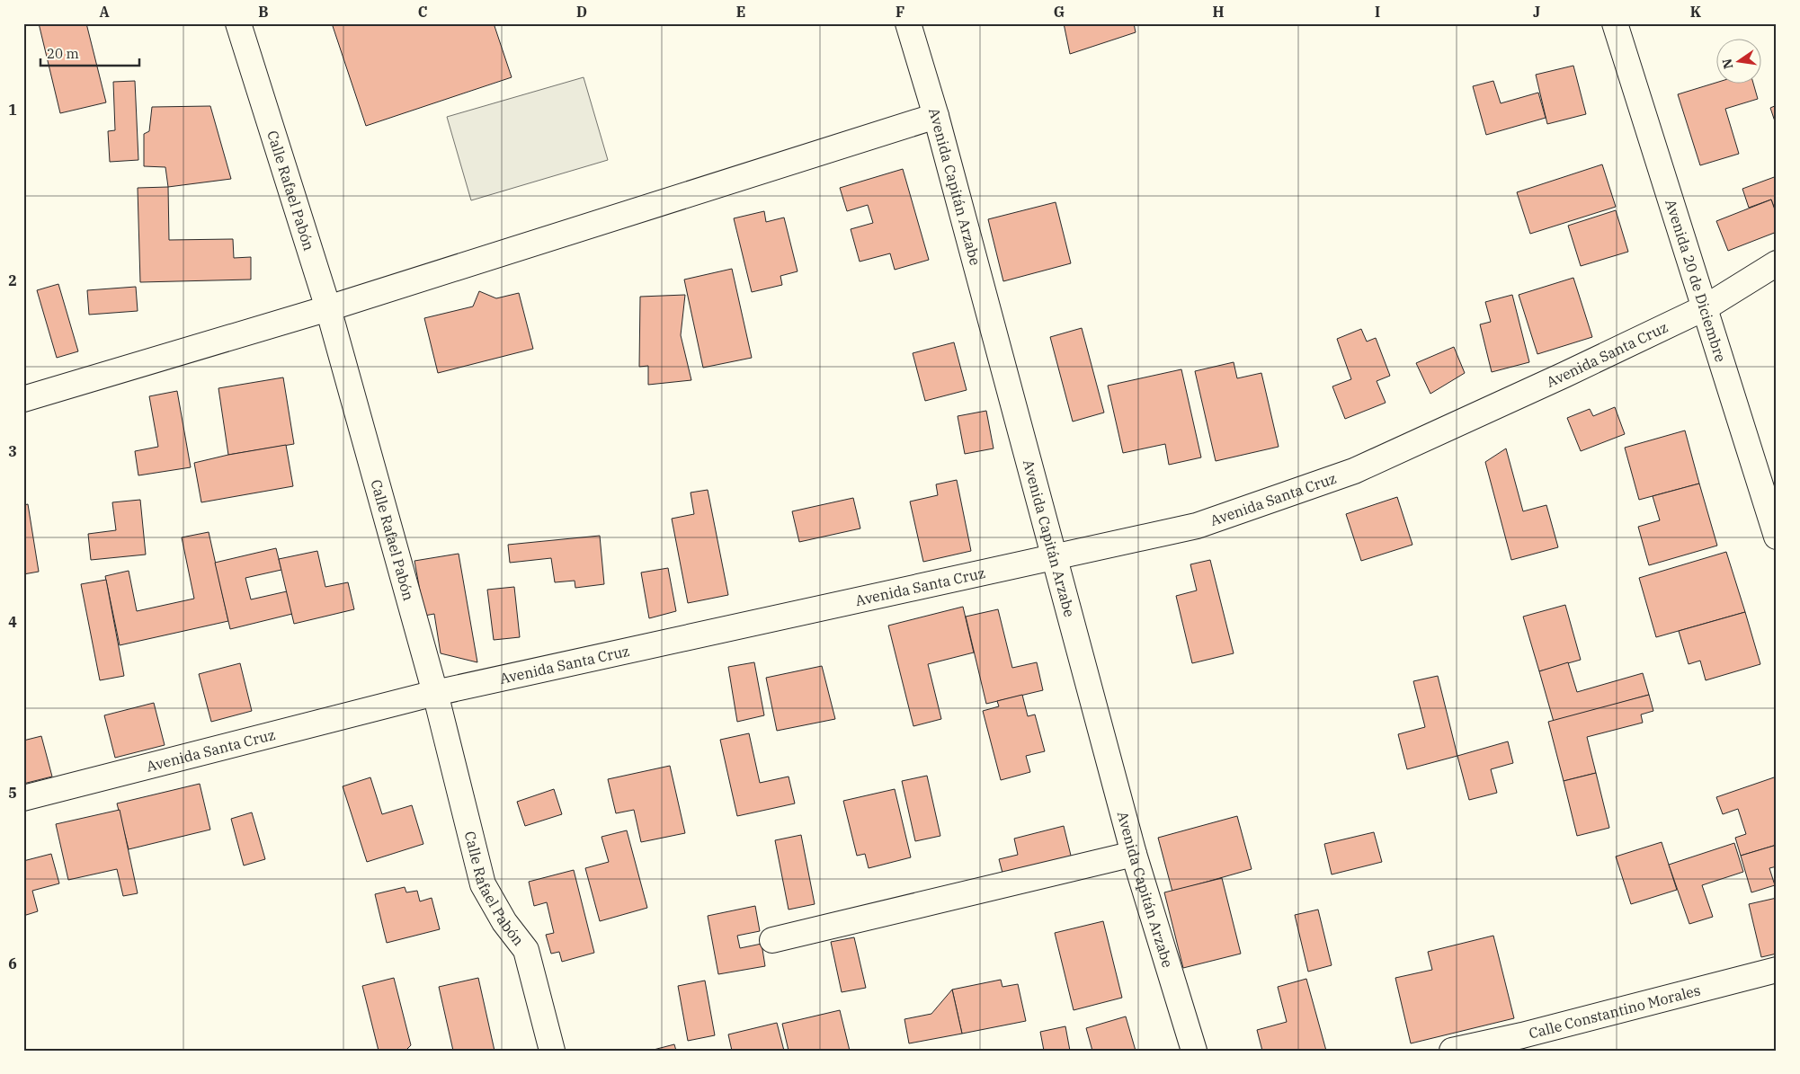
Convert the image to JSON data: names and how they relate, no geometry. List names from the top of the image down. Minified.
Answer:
{"streets":{"main road":["Avenida Capitán Arzabe","Calle Rafael Pabón","Avenida 20 de Diciembre","Avenida Santa Cruz","Calle Constantino Morales"]},"crossings":[["Avenida Capitán Arzabe","Avenida Santa Cruz"],["Calle Rafael Pabón","Avenida Santa Cruz"],["Avenida 20 de Diciembre","Avenida Santa Cruz"]],"scale_bar":"20 m","north":"left","grid":{"columns":["A","B","C","D","E","F","G","H","I","J","K"],"rows":["1","2","3","4","5","6"]}}
